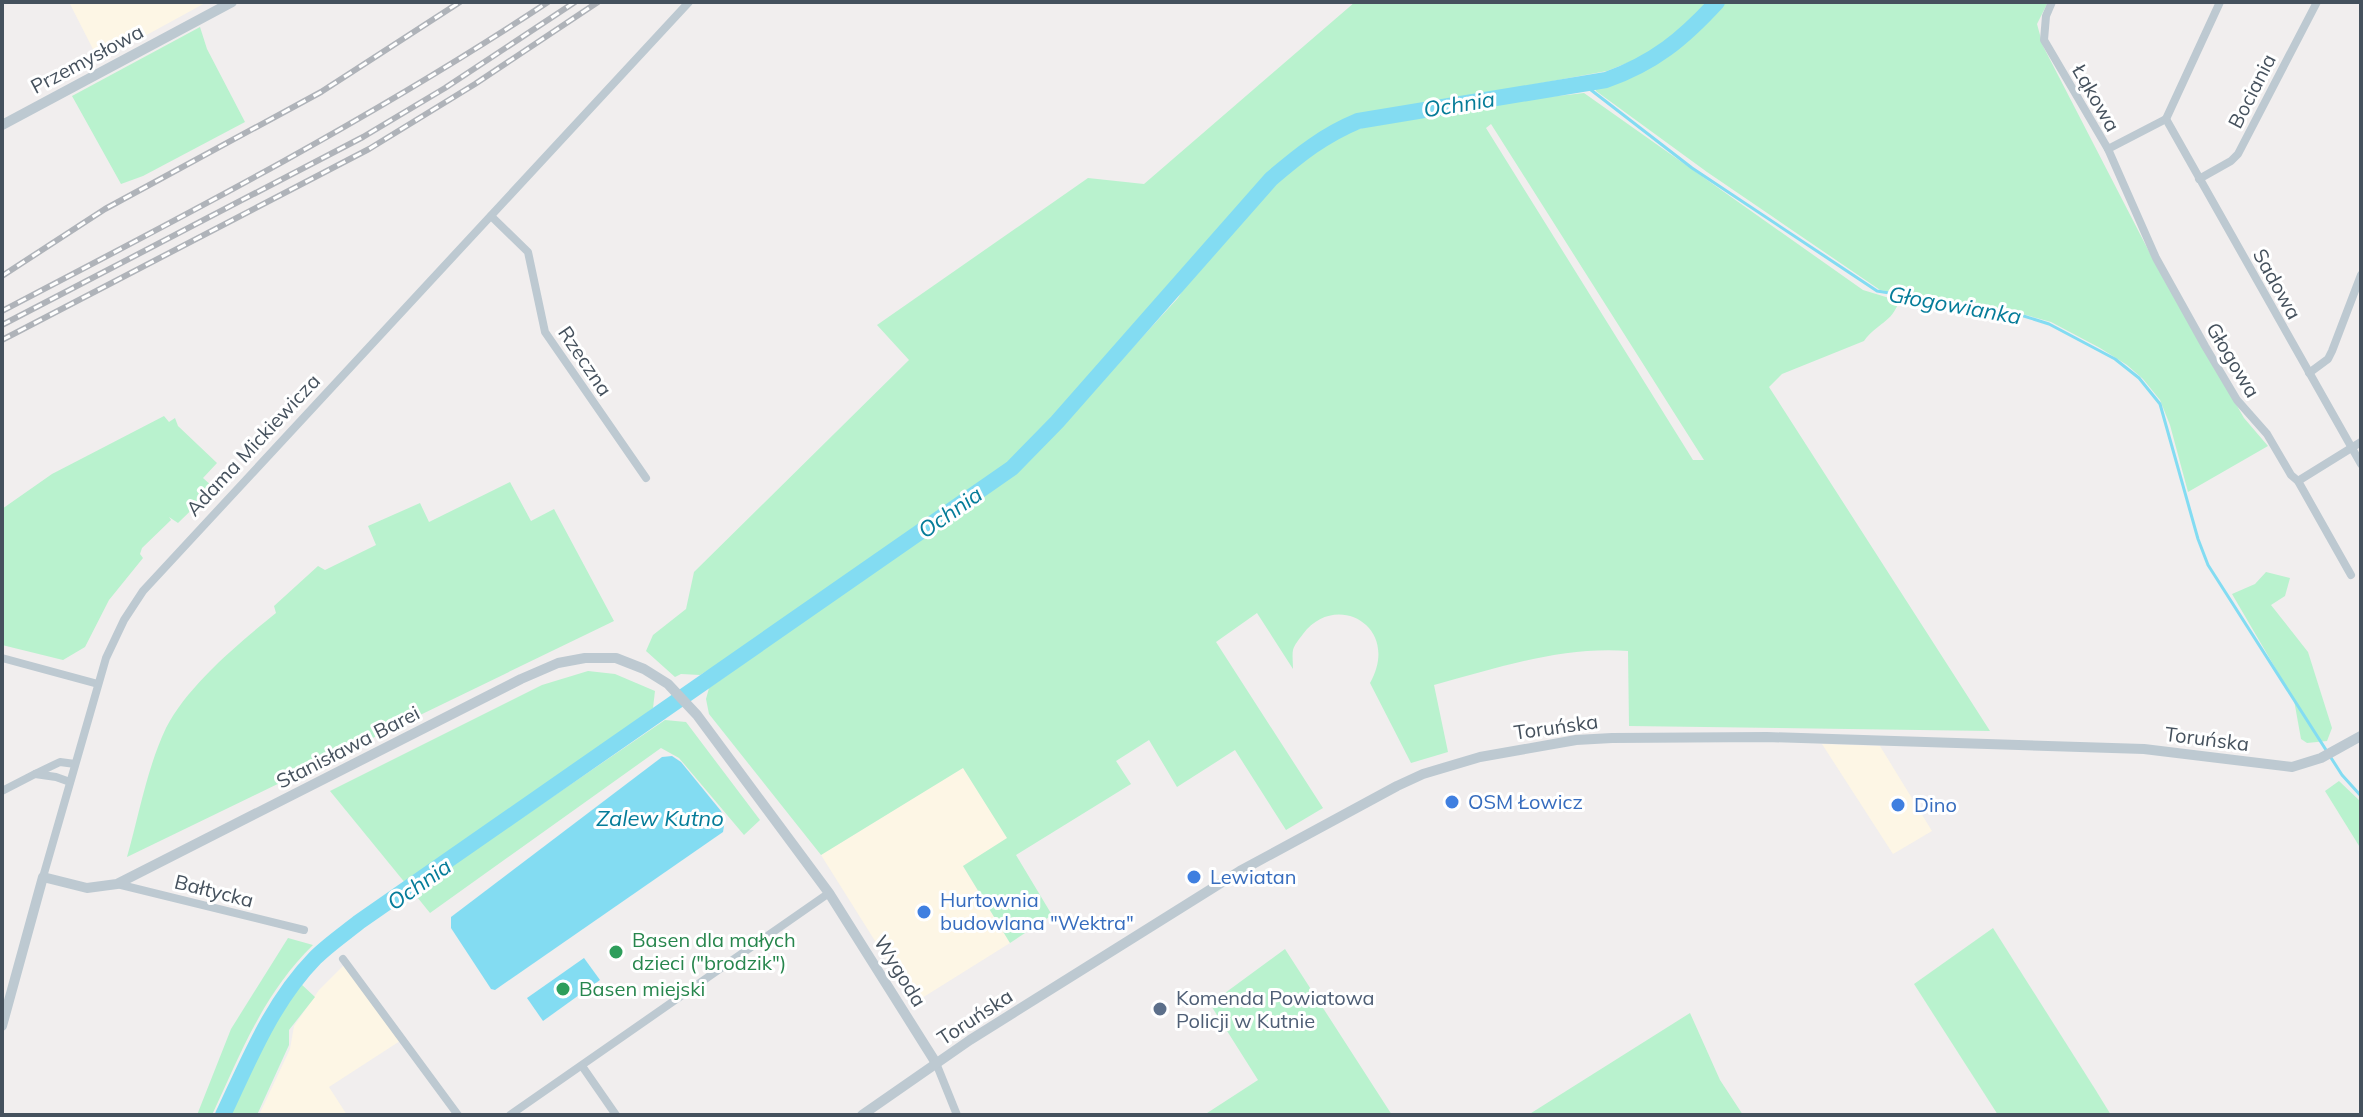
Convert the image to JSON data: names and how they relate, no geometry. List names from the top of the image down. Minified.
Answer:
{"streets":{"street":["Przemysłowa","Bociania","Łąkowa","Sadowa","Głogowa","Rzeczna","Adama Mickiewicza","Toruńska","Stanisława Barei","Bałtycka","Wygoda"]},"crossings":[["Bociania","Sadowa"],["Łąkowa","Sadowa"],["Łąkowa","Głogowa"],["Rzeczna","Adama Mickiewicza"],["Adama Mickiewicza","Stanisława Barei"],["Toruńska","Wygoda"],["Stanisława Barei","Bałtycka"],["Stanisława Barei","Wygoda"]],"water":["Ochnia","Głogowianka","Zalew Kutno"],"places":["OSM Łowicz","Dino","Lewiatan","Hurtownia budowlana \"Wektra\"","Basen dla małych dzieci (\"brodzik\")","Basen miejski","Komenda Powiatowa Policji w Kutnie"]}
